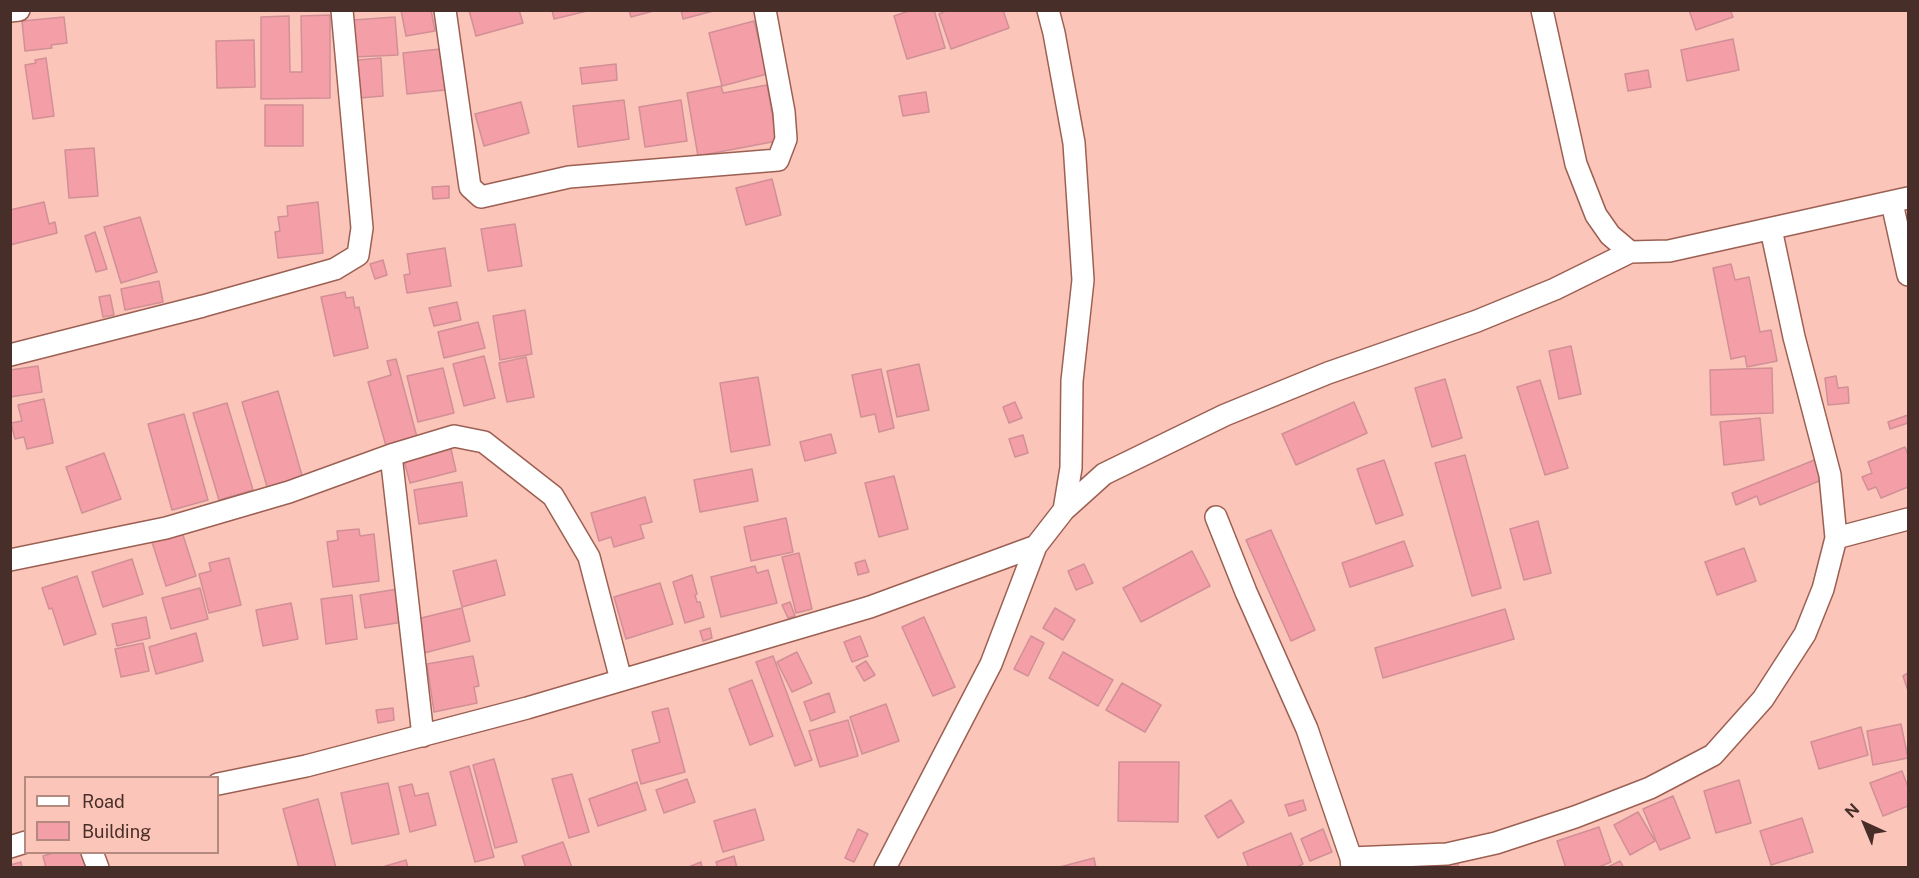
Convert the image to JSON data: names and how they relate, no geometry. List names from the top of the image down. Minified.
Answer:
{"legend":["Road","Building"],"north":"top left"}
